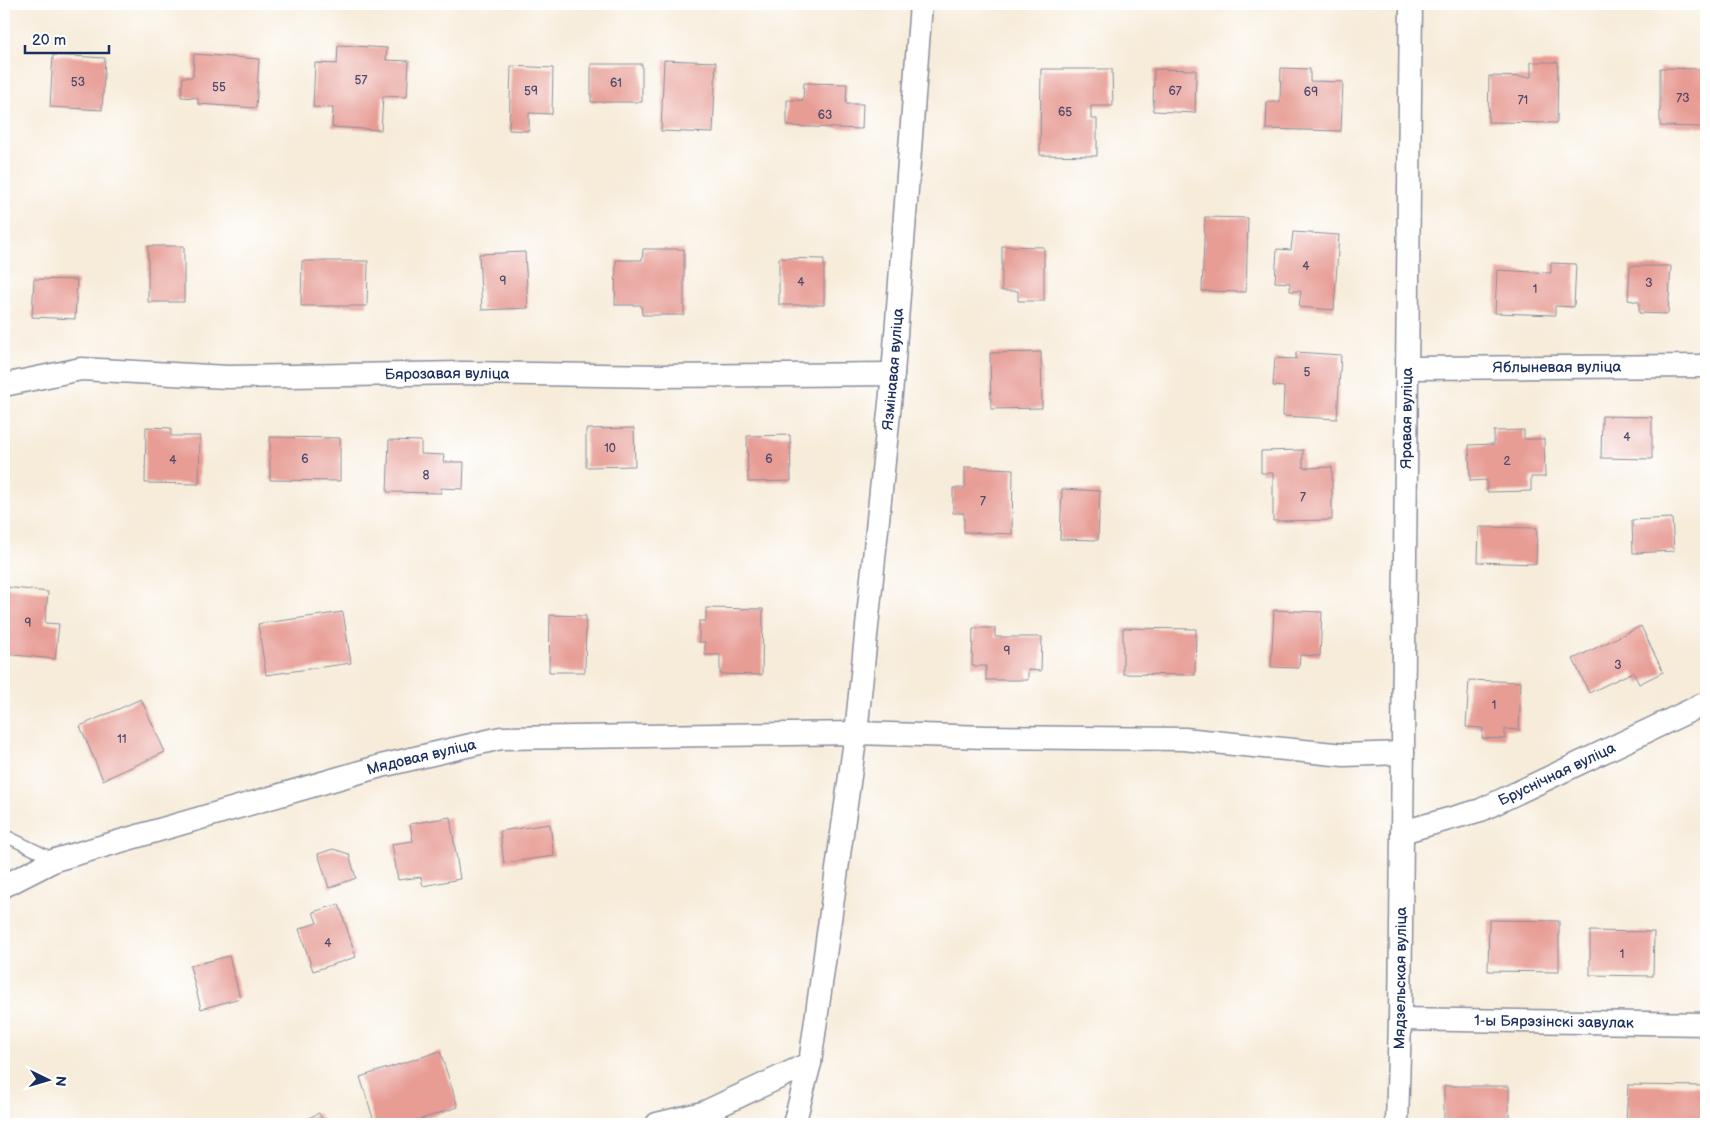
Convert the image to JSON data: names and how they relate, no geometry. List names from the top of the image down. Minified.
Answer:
{"streets":{"street":["Яблыневая вуліца","Язмінавая вуліца","Бярозавая вуліца","Яравая вуліца","Мядовая вуліца","Бруснічная вуліца","Мядзельская вуліца","1-ы Бярэзінскі завулак"]},"crossings":[["Яблыневая вуліца","Яравая вуліца"],["Язмінавая вуліца","Бярозавая вуліца"],["Язмінавая вуліца","Мядовая вуліца"],["Яравая вуліца","Мядовая вуліца"],["Яравая вуліца","Бруснічная вуліца"],["Яравая вуліца","Мядзельская вуліца"],["Бруснічная вуліца","Мядзельская вуліца"],["Мядзельская вуліца","1-ы Бярэзінскі завулак"]],"house_numbers":["57","53","61","55","59","67","69","73","71","65","63","4","9","4","3","1","5","4","10","6","6","4","2","8","7","7","9","9","3","1","11","4","1"],"scale_bar":"20 m","north":"right"}
